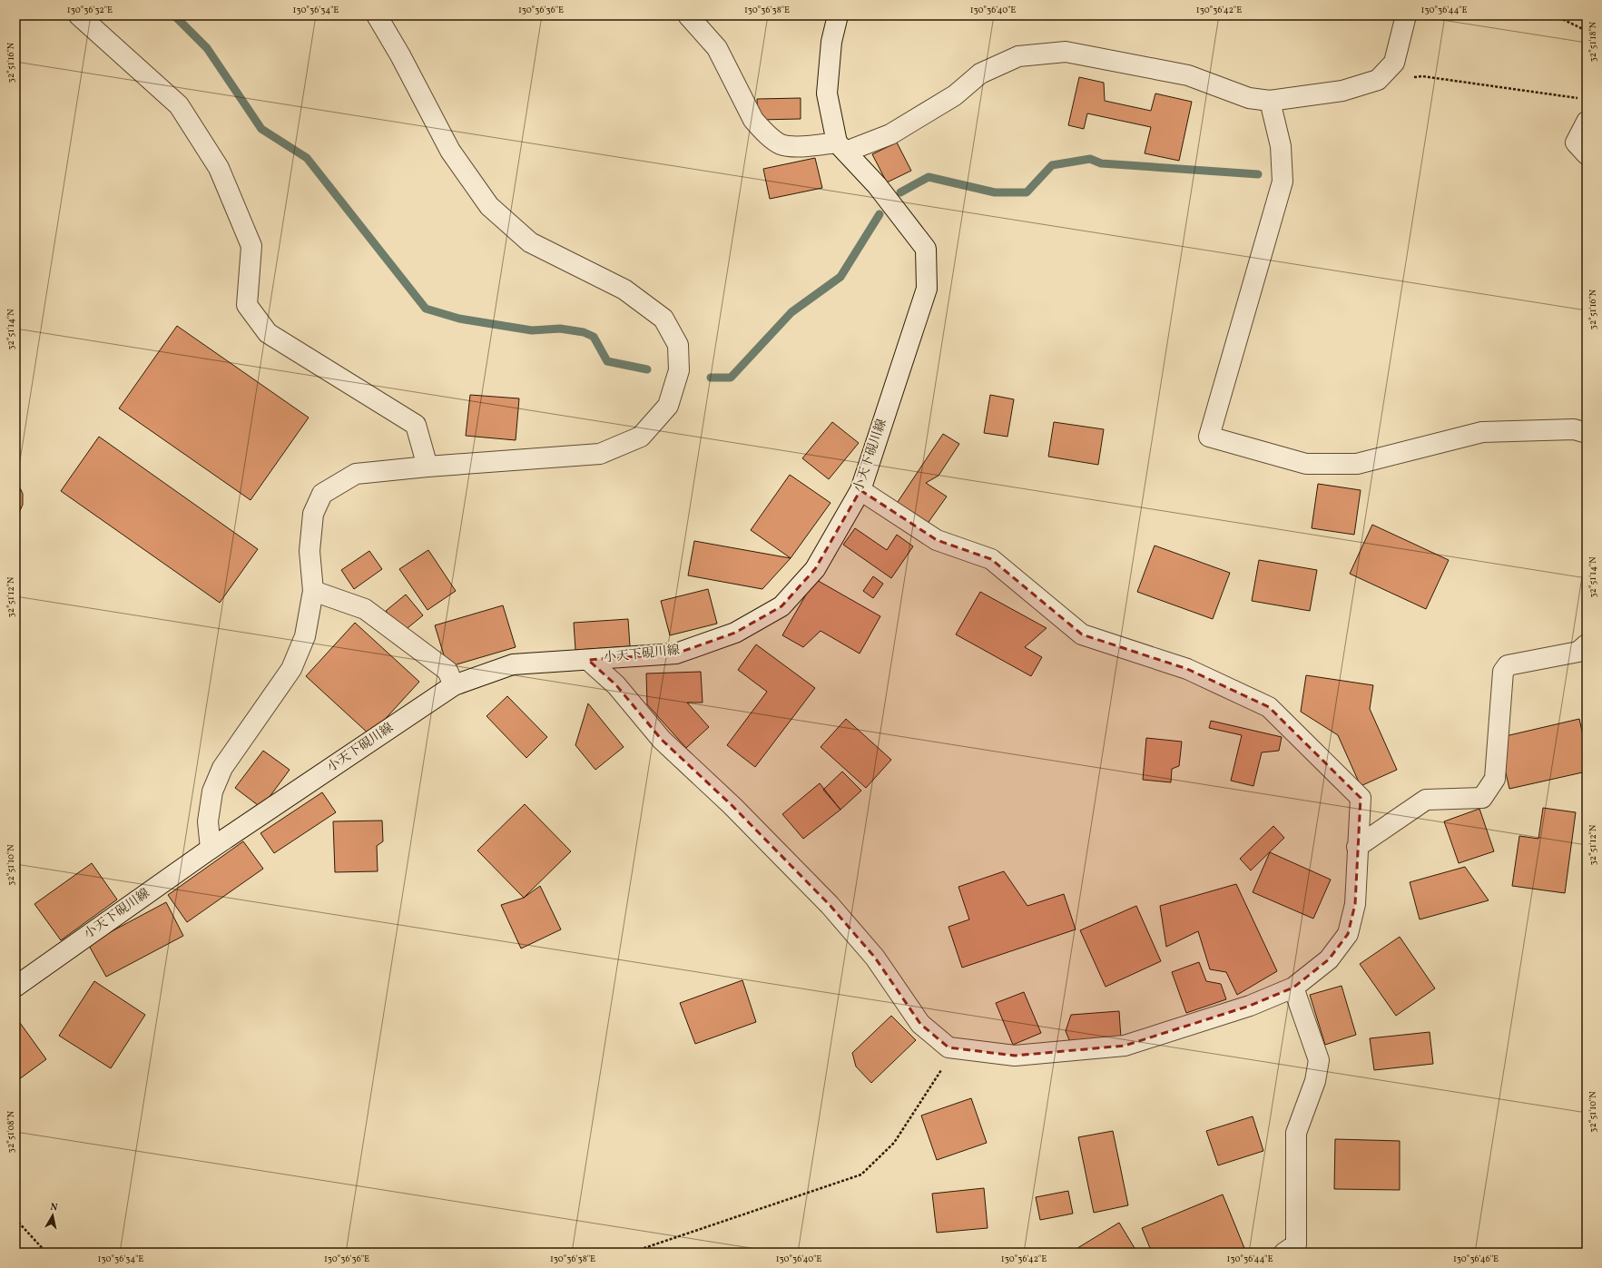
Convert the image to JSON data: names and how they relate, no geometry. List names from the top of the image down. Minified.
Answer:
{"streets":{"street":["小天下硯川線"]},"north":"top","coordinates":["130°36'32\"E","130°36'34\"E","130°36'36\"E","130°36'38\"E","130°36'40\"E","130°36'42\"E","130°36'44\"E","32°51'18\"N","32°51'16\"N","32°51'14\"N","32°51'12\"N","32°51'10\"N","32°51'08\"N","130°36'46\"E"]}
